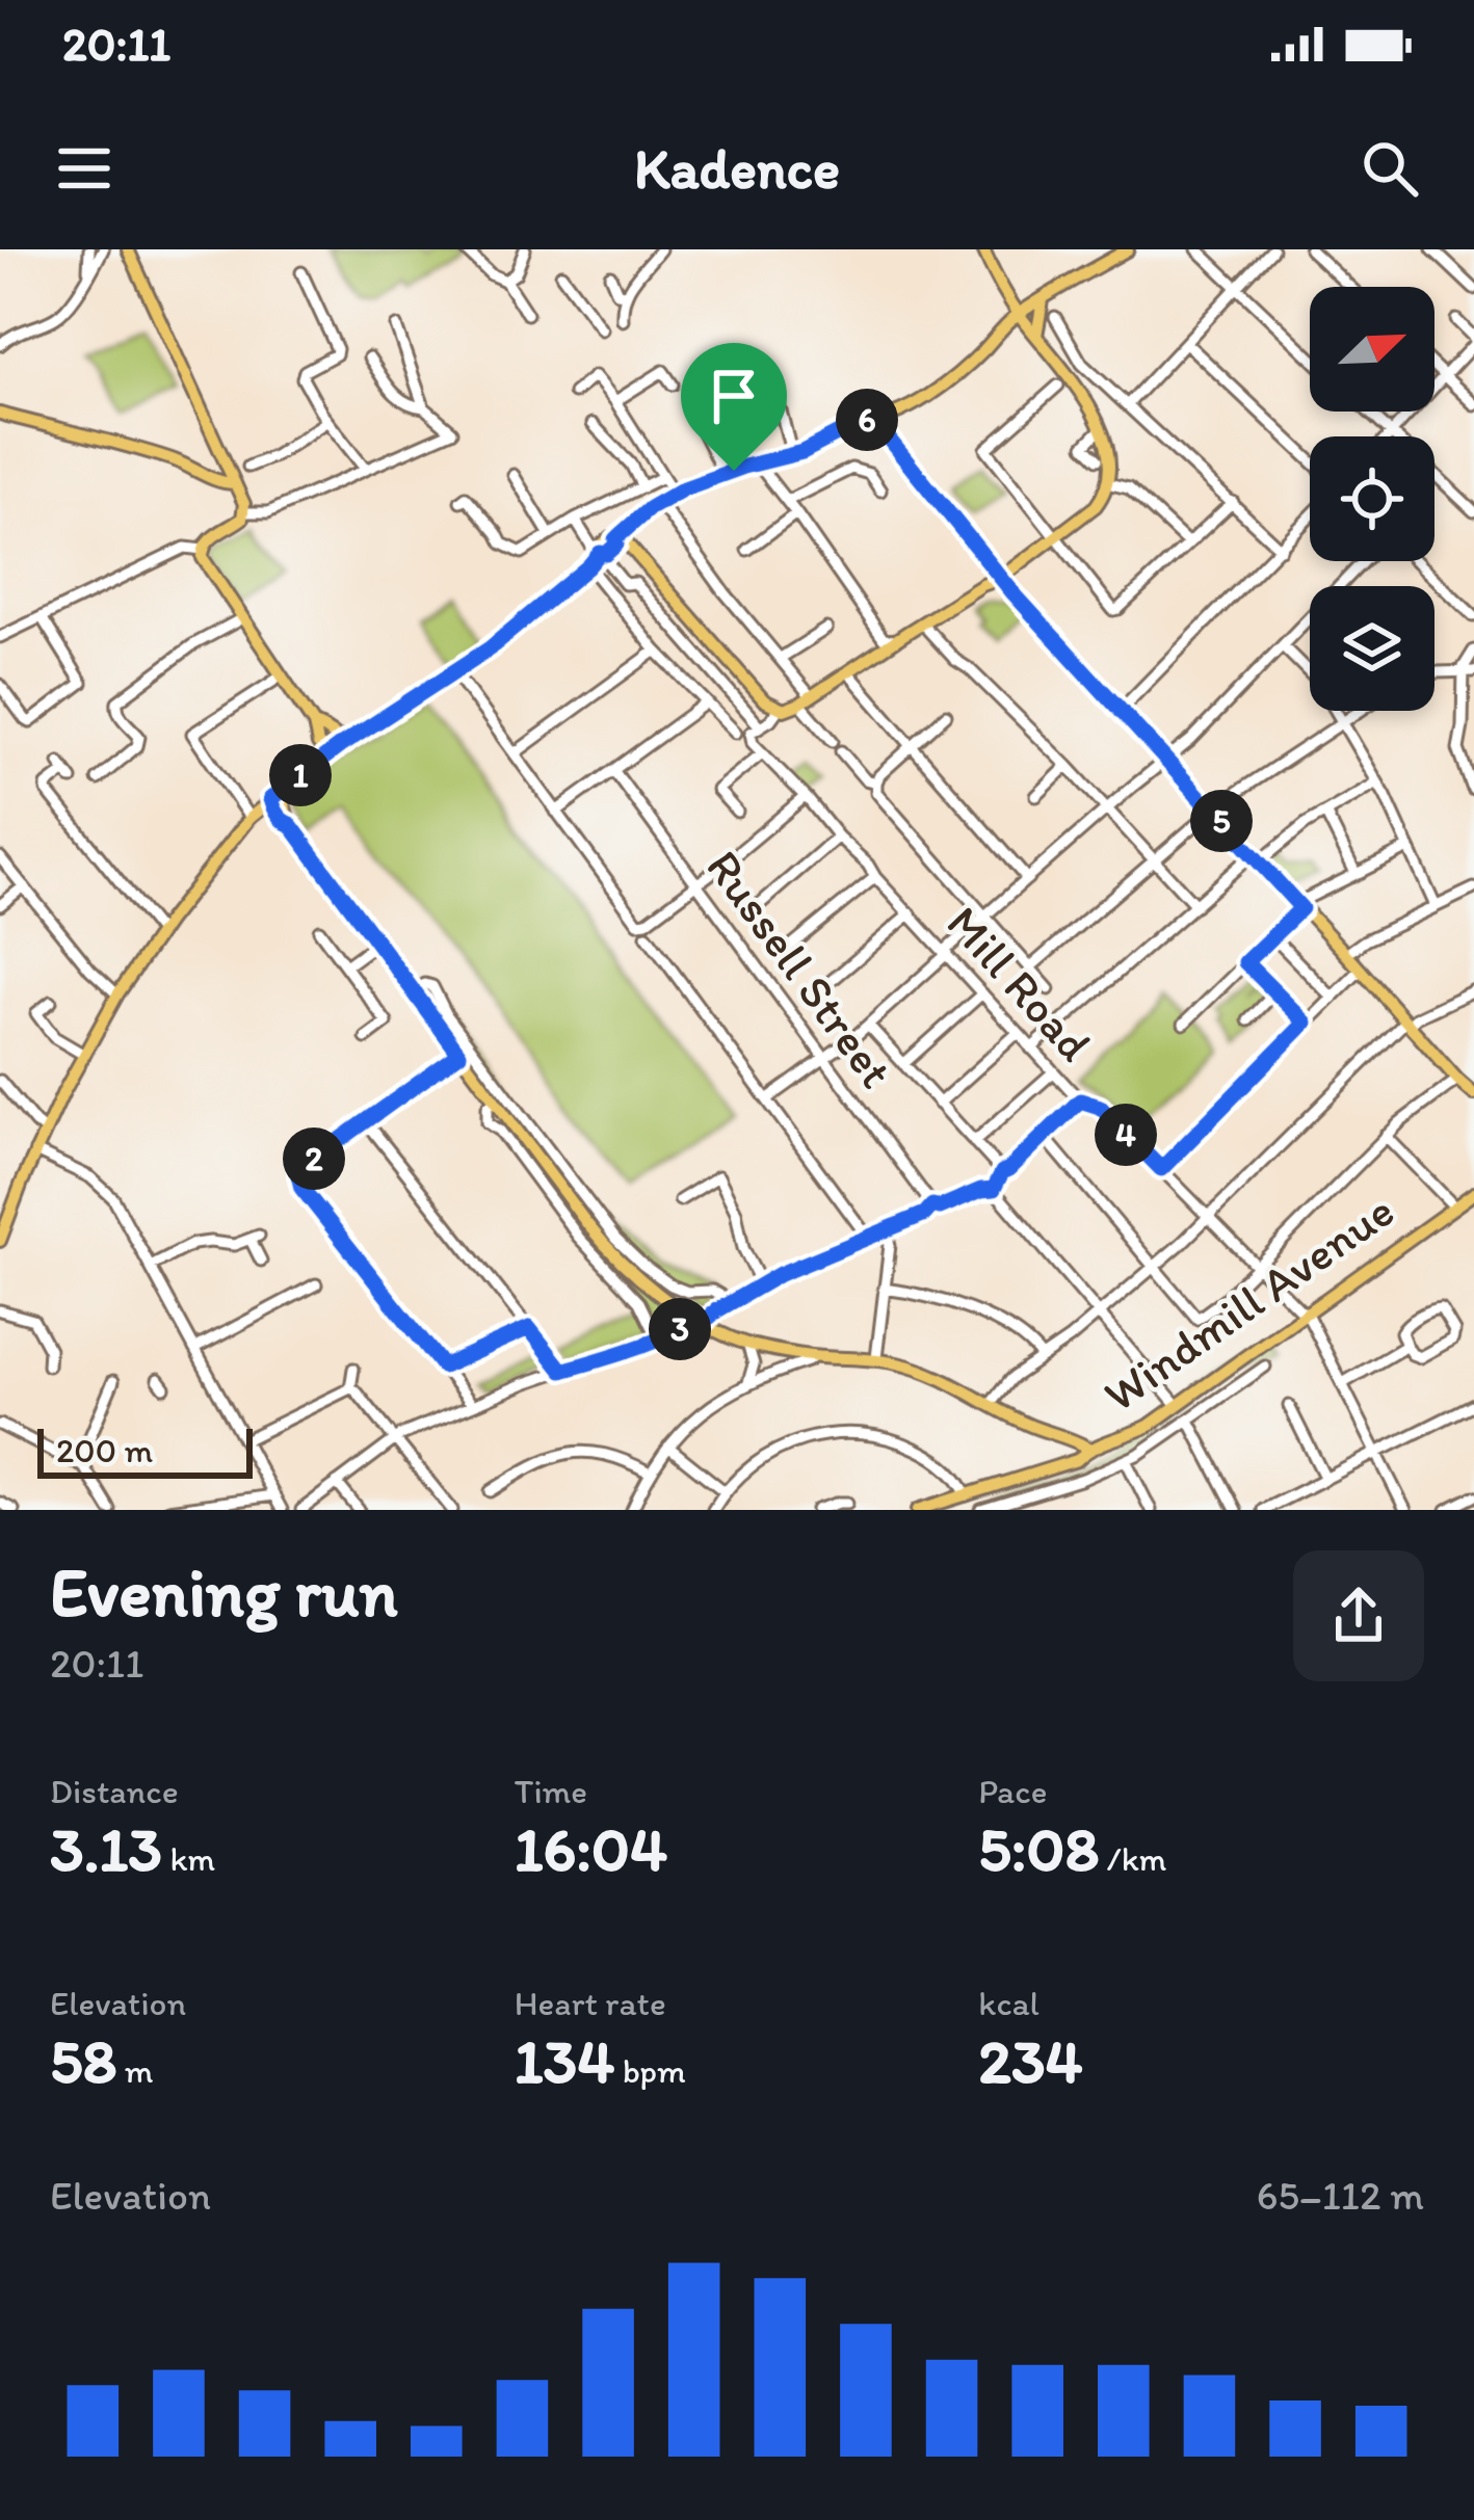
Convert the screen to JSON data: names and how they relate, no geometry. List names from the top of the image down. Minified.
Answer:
{"streets":{"main road":["Windmill Avenue"],"street":["Russell Street","Mill Road"]},"crossings":[["Mill Road","Windmill Avenue"]],"scale_bar":"200 m","north":"top right","page":{"status":"20:11","header":"Kadence","pins":["6","1","5","4","2","3"],"scale":"200 m","heading":["Evening run","20:11"],"stats":[["Distance","3.13 km"],["Time","16:04"],["Pace","5:08 /km"],["Elevation","58 m"],["Heart rate","134 bpm"],["kcal","234"]],"chart":["Elevation","65–112 m"]}}
